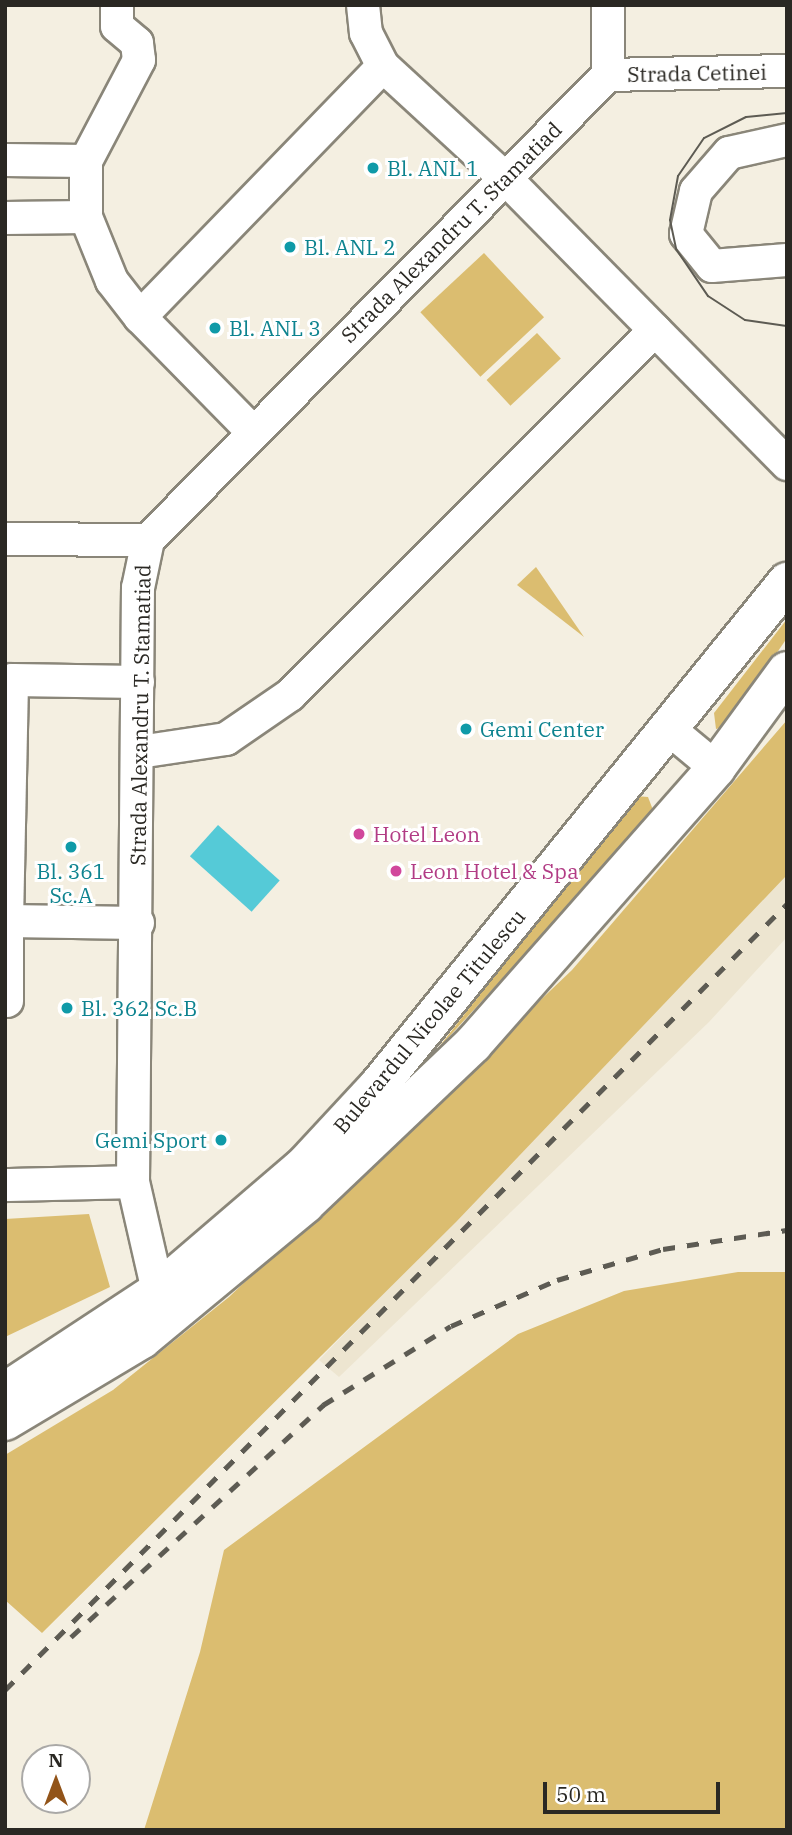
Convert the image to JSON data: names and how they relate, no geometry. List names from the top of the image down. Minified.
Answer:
{"streets":{"main road":["Bulevardul Nicolae Titulescu"],"street":["Strada Cetinei","Strada Alexandru T. Stamatiad"]},"crossings":[["Strada Cetinei","Strada Alexandru T. Stamatiad"],["Strada Alexandru T. Stamatiad","Bulevardul Nicolae Titulescu"]],"places":["Bl. ANL 1","Bl. ANL 2","Bl. ANL 3","Gemi Center","Hotel Leon","Bl. 361 Sc.A","Leon Hotel & Spa","Bl. 362 Sc.B","Gemi Sport"],"scale_bar":"50 m","north":"top"}
